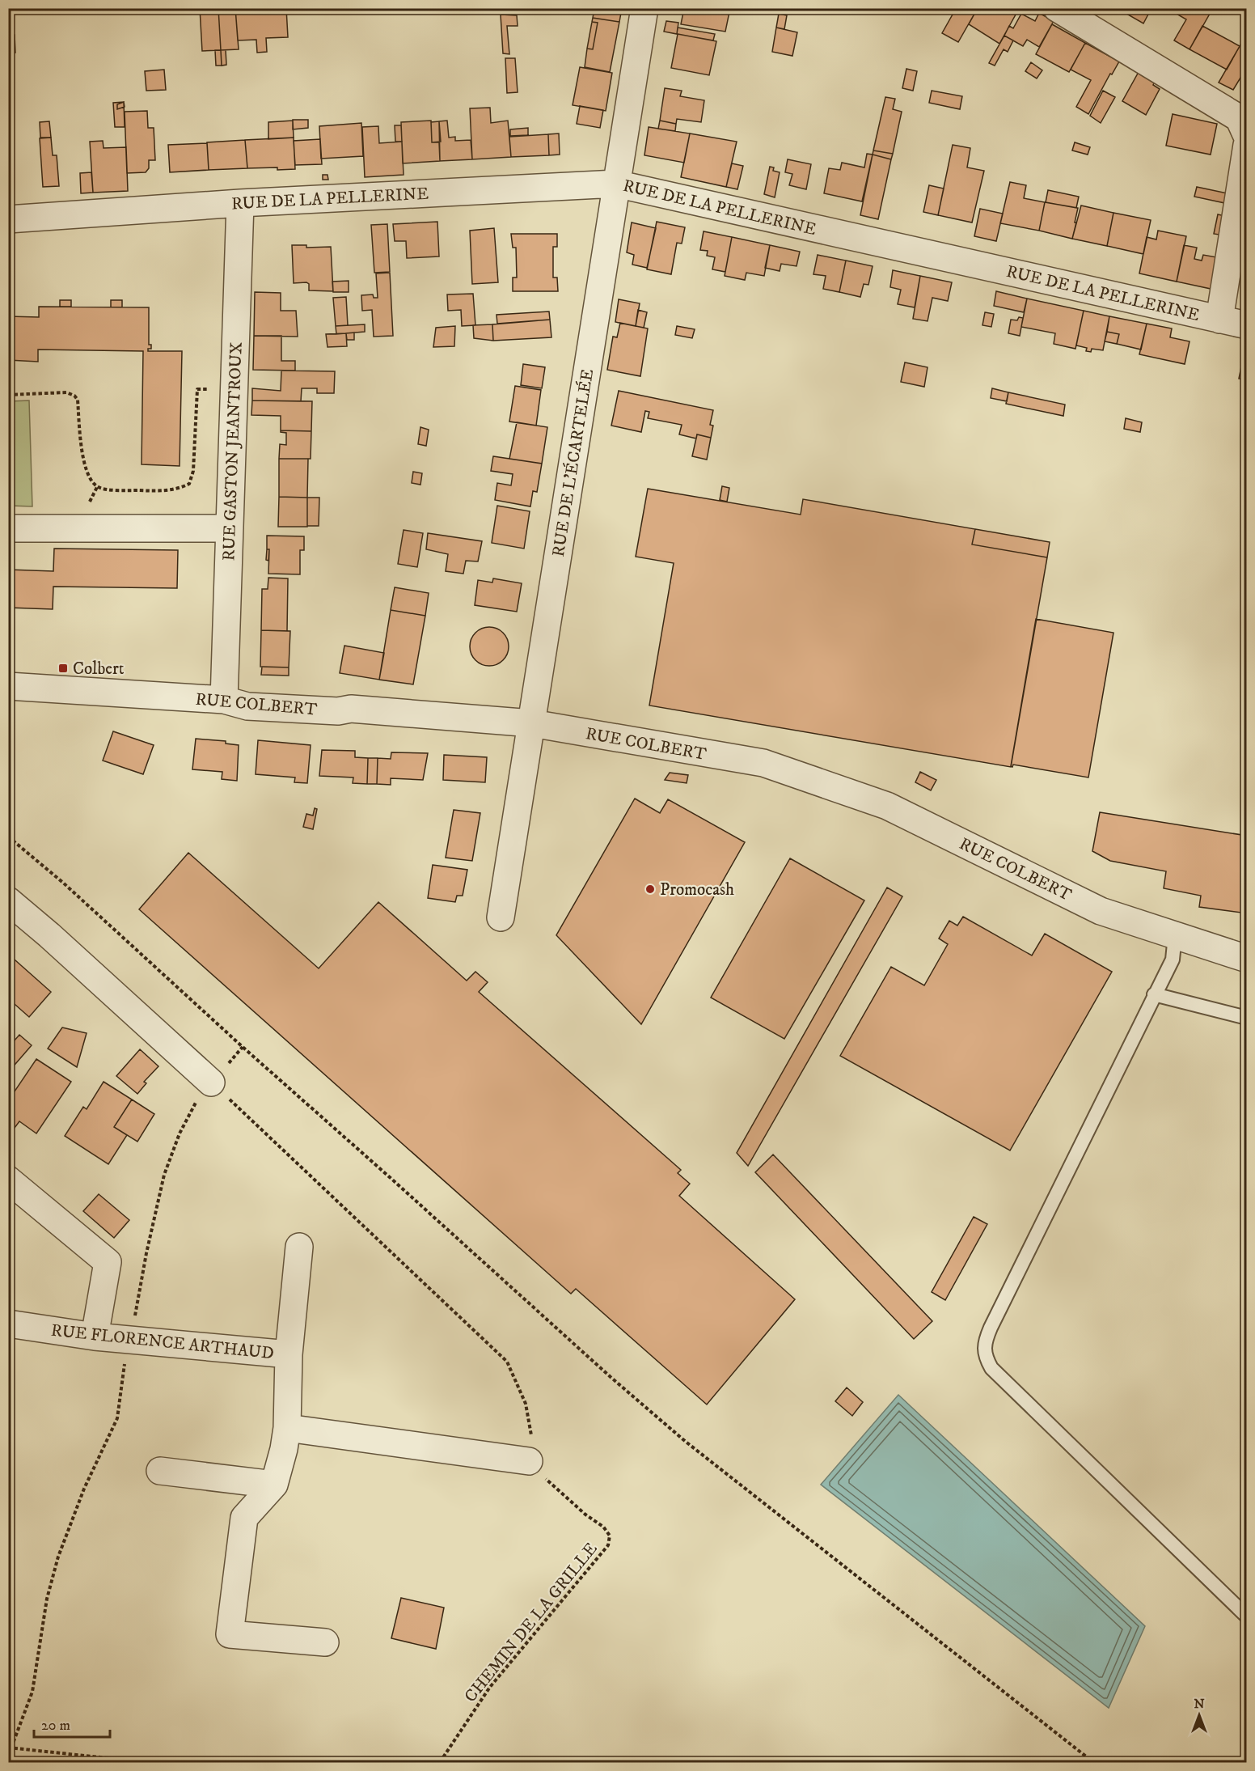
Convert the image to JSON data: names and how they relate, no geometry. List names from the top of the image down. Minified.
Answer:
{"streets":{"street":["RUE DE LA PELLERINE","RUE GASTON JEANTROUX","RUE DE L'ÉCARTELÉE","RUE COLBERT","RUE FLORENCE ARTHAUD"],"path":["CHEMIN DE LA GRILLE"]},"crossings":[["RUE DE LA PELLERINE","RUE GASTON JEANTROUX"],["RUE DE LA PELLERINE","RUE DE L'ÉCARTELÉE"],["RUE GASTON JEANTROUX","RUE COLBERT"],["RUE DE L'ÉCARTELÉE","RUE COLBERT"]],"places":{"transit":["Colbert"],"other":["Promocash"]},"scale_bar":"20 m","north":"top"}
